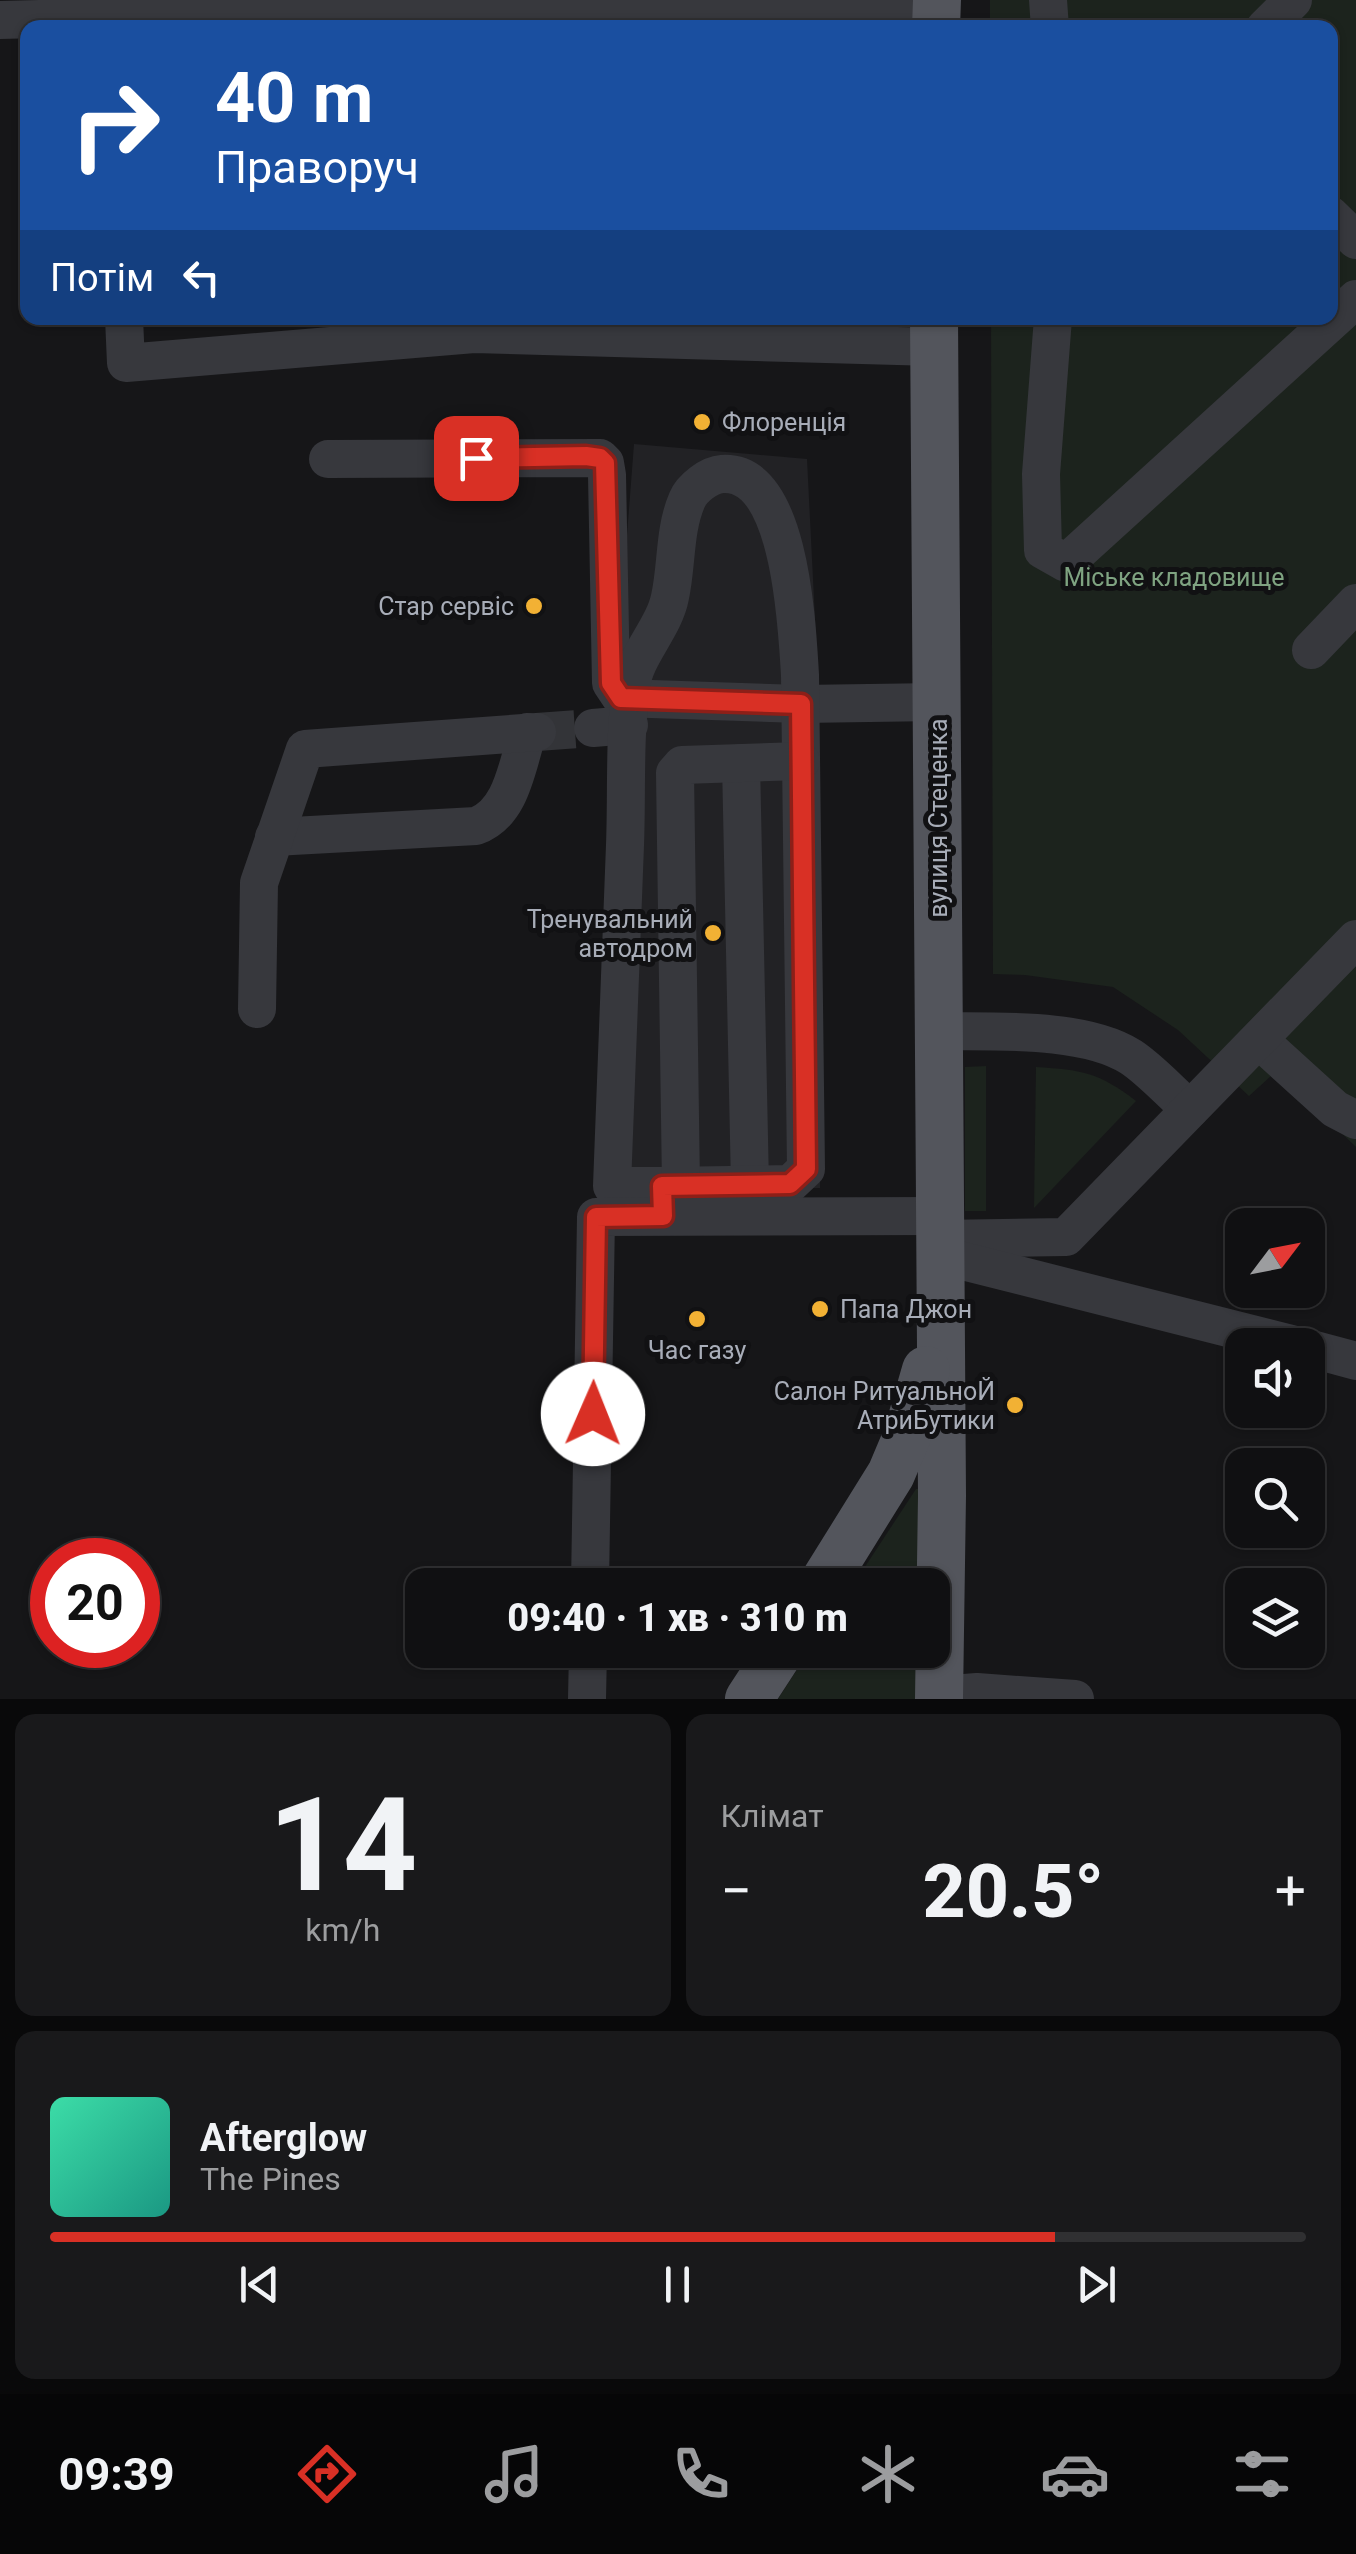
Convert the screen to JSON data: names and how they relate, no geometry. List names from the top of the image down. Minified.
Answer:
{"streets":{"main road":["вулиця Стеценка"]},"parks":["Міське кладовище"],"places":["Флоренція","Стар сервіс","Тренувальний автодром","Папа Джон","Час газу","Салон РитуальноЙ АтриБутики"],"north":"top right","page":{"turn":["40 m","Праворуч"],"then":"Потім","limit":"20","trip":"09:40 · 1 хв · 310 m","tile":[["14","km/h"],"Клімат"],"heat":["−","20.5°","+"],"song":["Afterglow","The Pines"],"tabs":"09:39"}}
